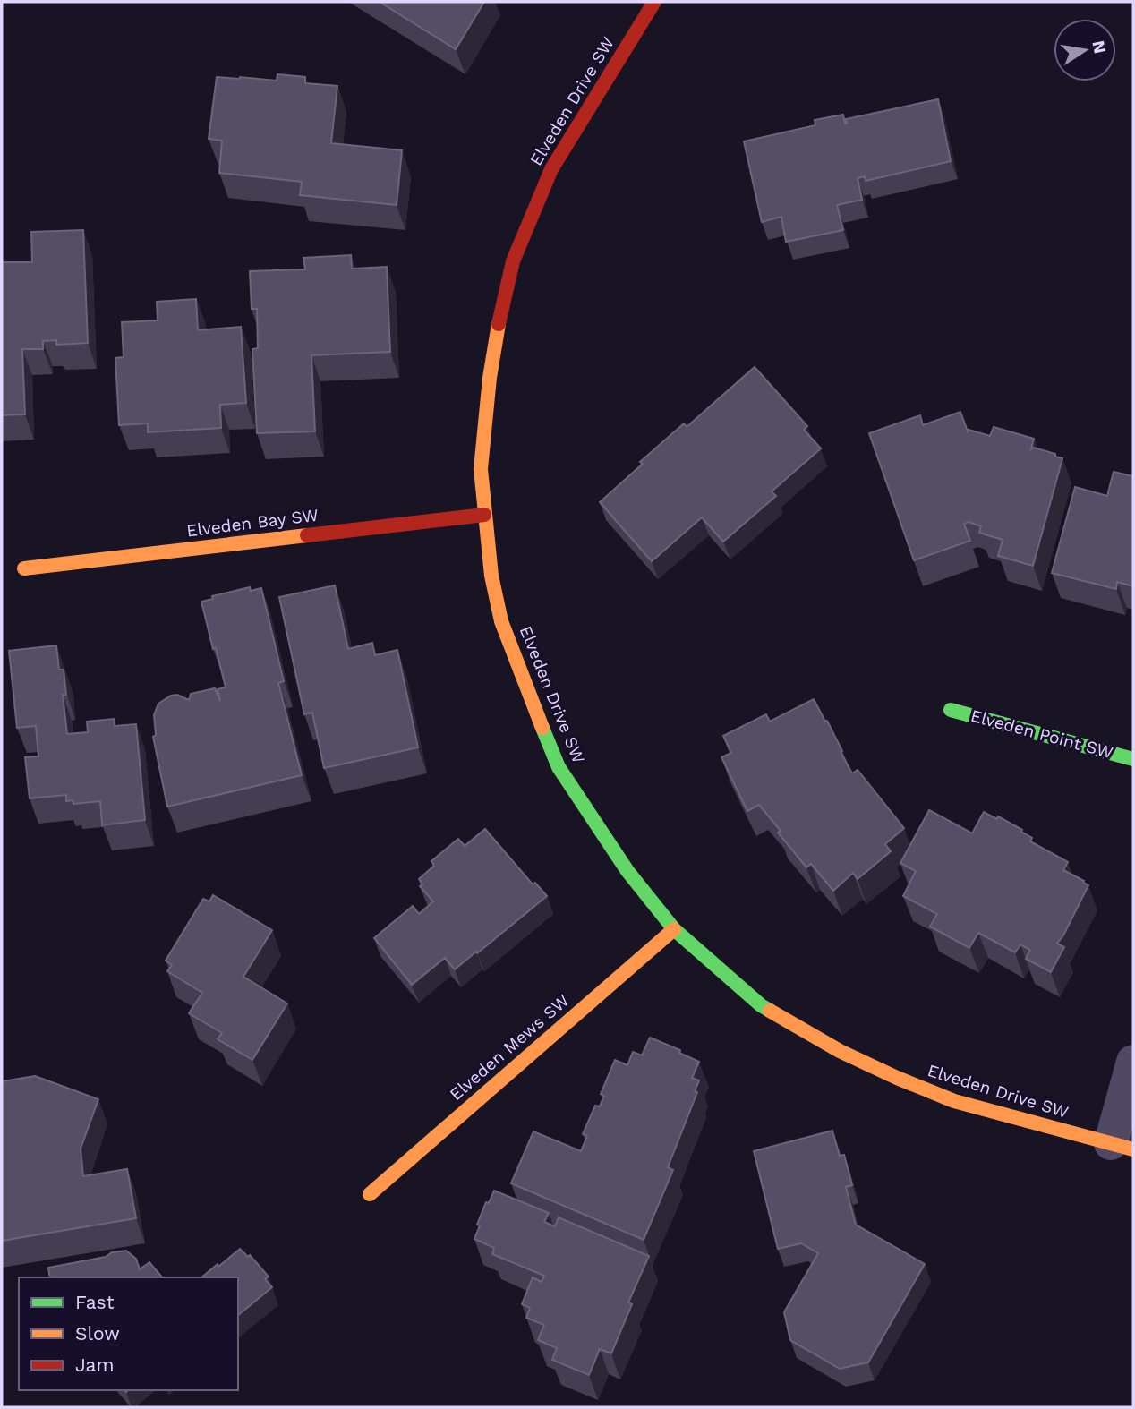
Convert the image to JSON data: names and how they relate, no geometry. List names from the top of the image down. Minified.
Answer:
{"streets":{"street":["Elveden Drive SW","Elveden Bay SW","Elveden Point SW","Elveden Mews SW"]},"crossings":[["Elveden Drive SW","Elveden Bay SW"],["Elveden Drive SW","Elveden Mews SW"]],"legend":["Fast","Slow","Jam"],"north":"right"}
